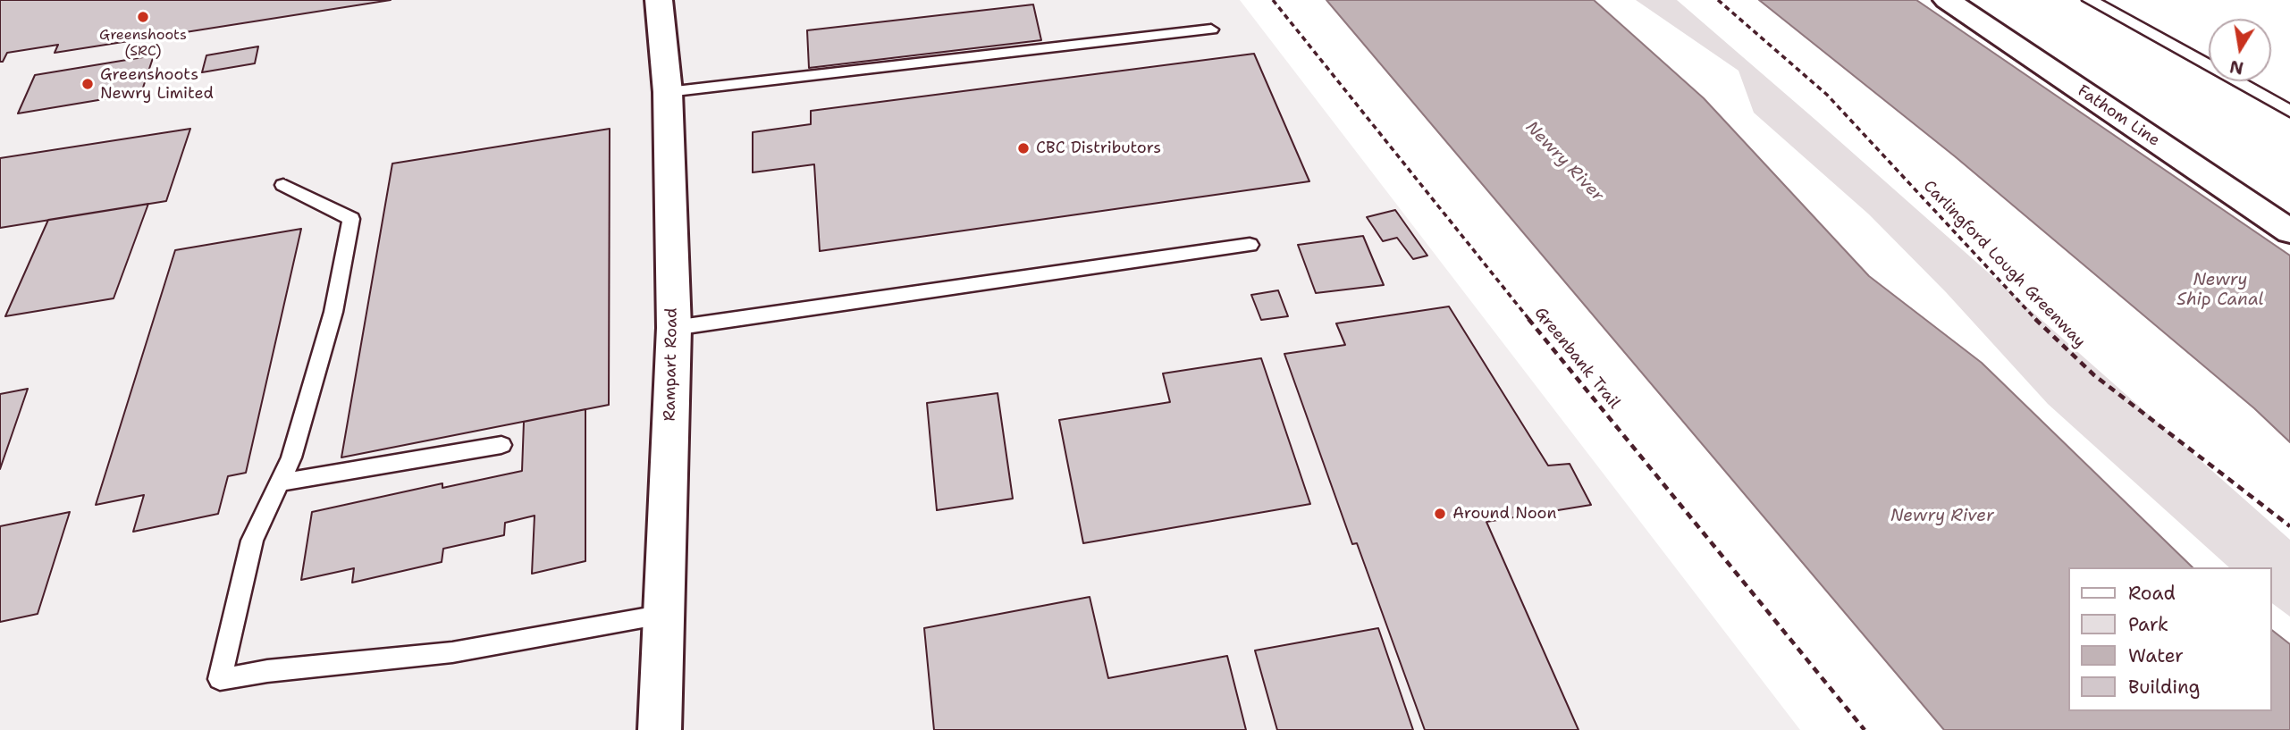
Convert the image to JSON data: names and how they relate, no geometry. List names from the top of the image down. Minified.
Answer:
{"streets":{"street":["Fathom Line","Rampart Road"],"path":["Carlingford Lough Greenway","Greenbank Trail"]},"water":["Newry River","Newry Ship Canal"],"places":["Greenshoots (SRC)","Greenshoots Newry Limited","CBC Distributors","Around Noon"],"legend":["Road","Park","Water","Building"],"north":"bottom"}
